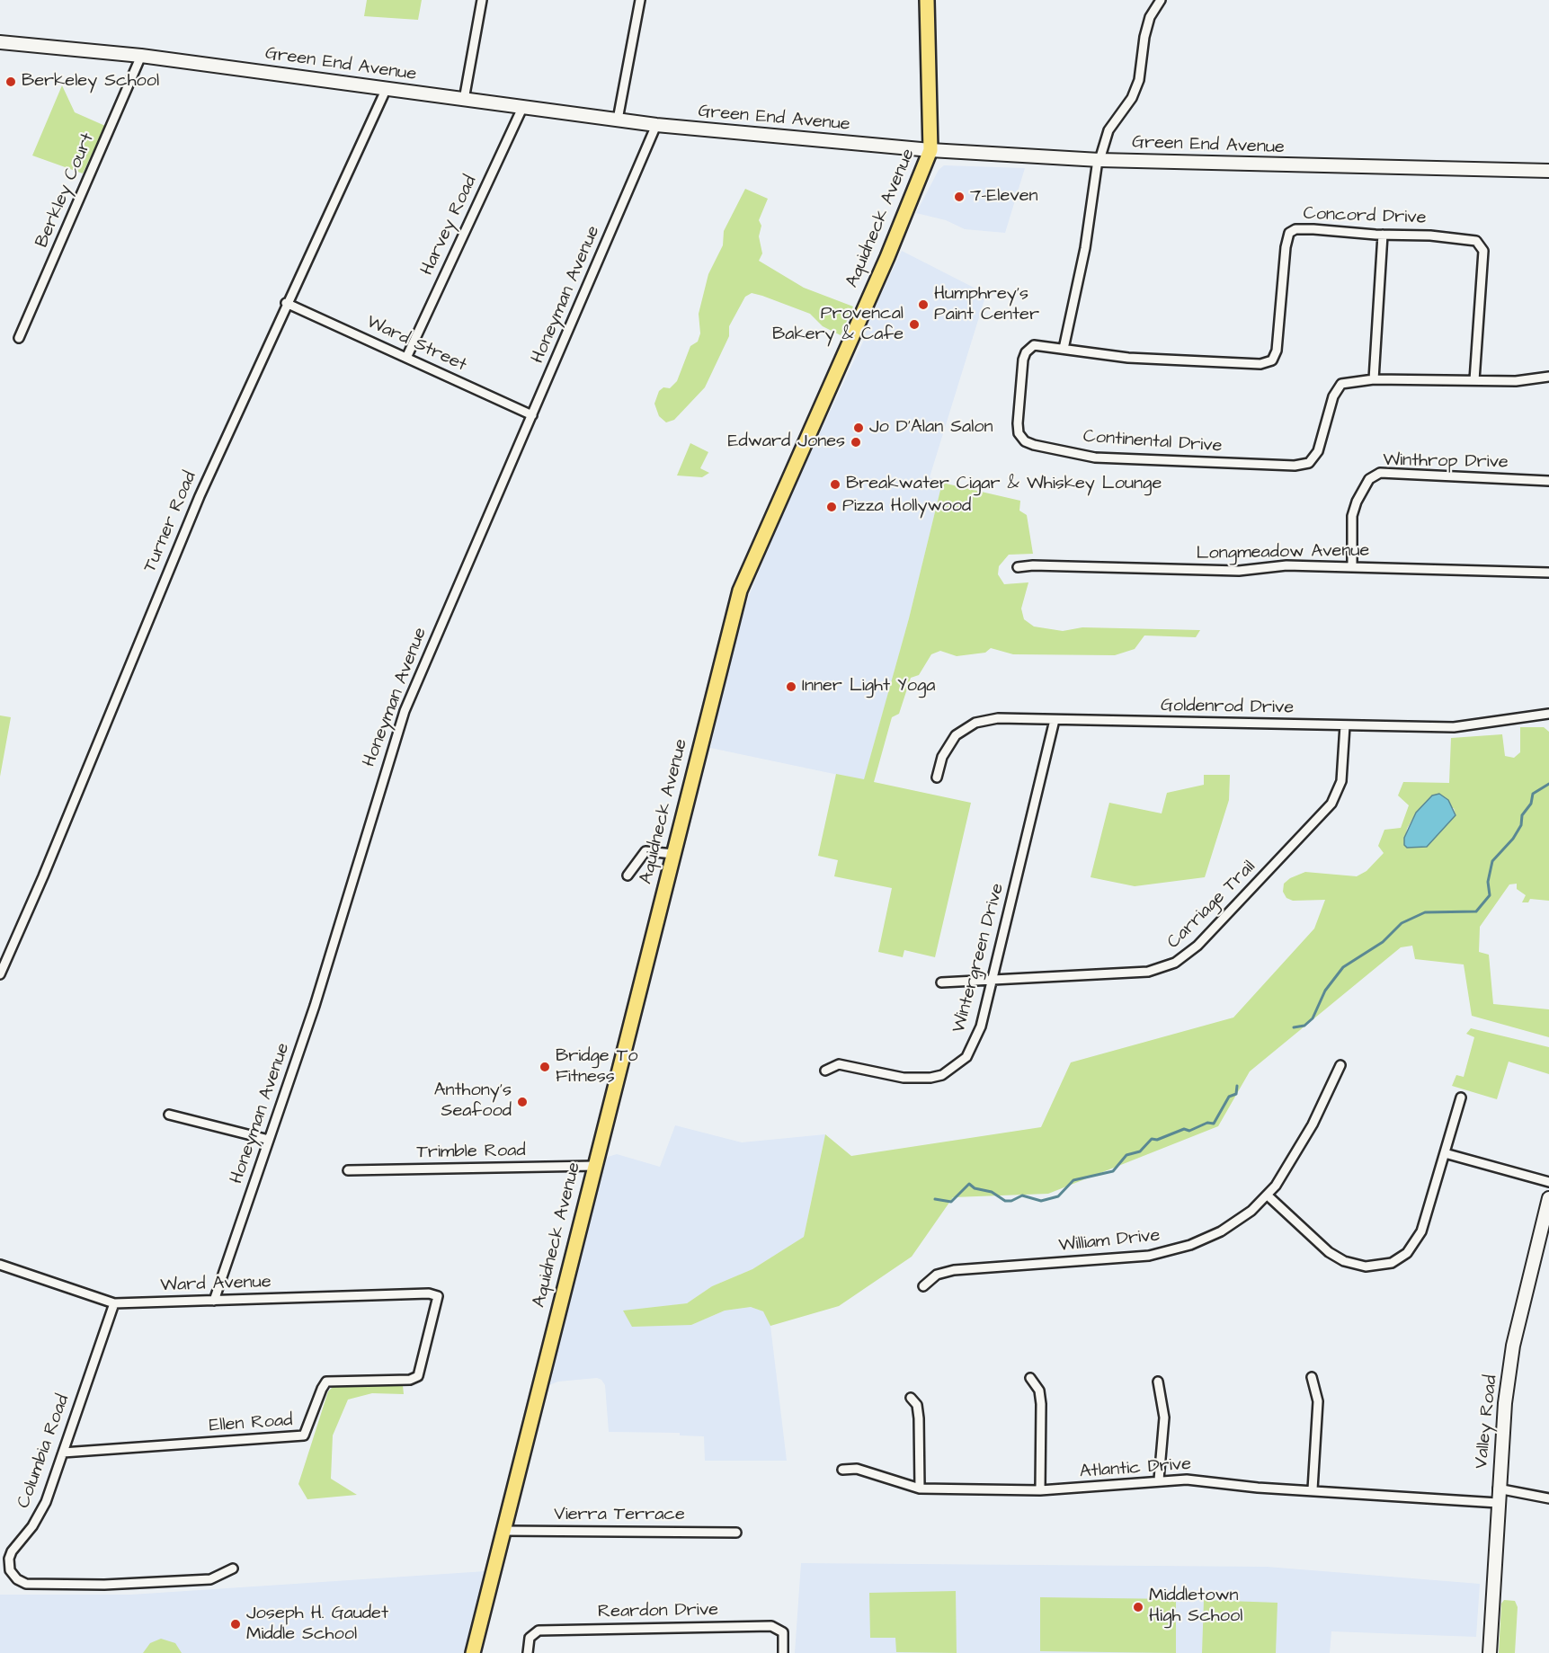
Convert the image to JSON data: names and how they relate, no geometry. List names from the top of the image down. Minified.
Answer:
{"streets":{"main road":["Green End Avenue","Aquidneck Avenue","Valley Road"],"street":["Berkley Court","Concord Drive","Harvey Road","Honeyman Avenue","Ward Street","Continental Drive","Winthrop Drive","Turner Road","Longmeadow Avenue","Goldenrod Drive","Carriage Trail","Wintergreen Drive","Trimble Road","William Drive","Ward Avenue","Ellen Road","Columbia Road","Atlantic Drive","Vierra Terrace","Reardon Drive"]},"crossings":[["Green End Avenue","Berkley Court"],["Green End Avenue","Aquidneck Avenue"],["Green End Avenue","Harvey Road"],["Green End Avenue","Honeyman Avenue"],["Green End Avenue","Turner Road"],["Concord Drive","Continental Drive"],["Aquidneck Avenue","Trimble Road"],["Aquidneck Avenue","Vierra Terrace"],["Harvey Road","Ward Street"],["Honeyman Avenue","Ward Street"],["Honeyman Avenue","Ward Avenue"],["Ward Street","Turner Road"],["Winthrop Drive","Longmeadow Avenue"],["Goldenrod Drive","Carriage Trail"],["Goldenrod Drive","Wintergreen Drive"],["Carriage Trail","Wintergreen Drive"],["Ward Avenue","Ellen Road"],["Ward Avenue","Columbia Road"],["Valley Road","Atlantic Drive"],["Ellen Road","Columbia Road"]],"places":["Berkeley School","7-Eleven","Humphrey's Paint Center","Provencal Bakery & Cafe","Jo D'Alan Salon","Edward Jones","Breakwater Cigar & Whiskey Lounge","Pizza Hollywood","Inner Light Yoga","Bridge To Fitness","Anthony’s Seafood","Middletown High School","Joseph H. Gaudet Middle School"]}
